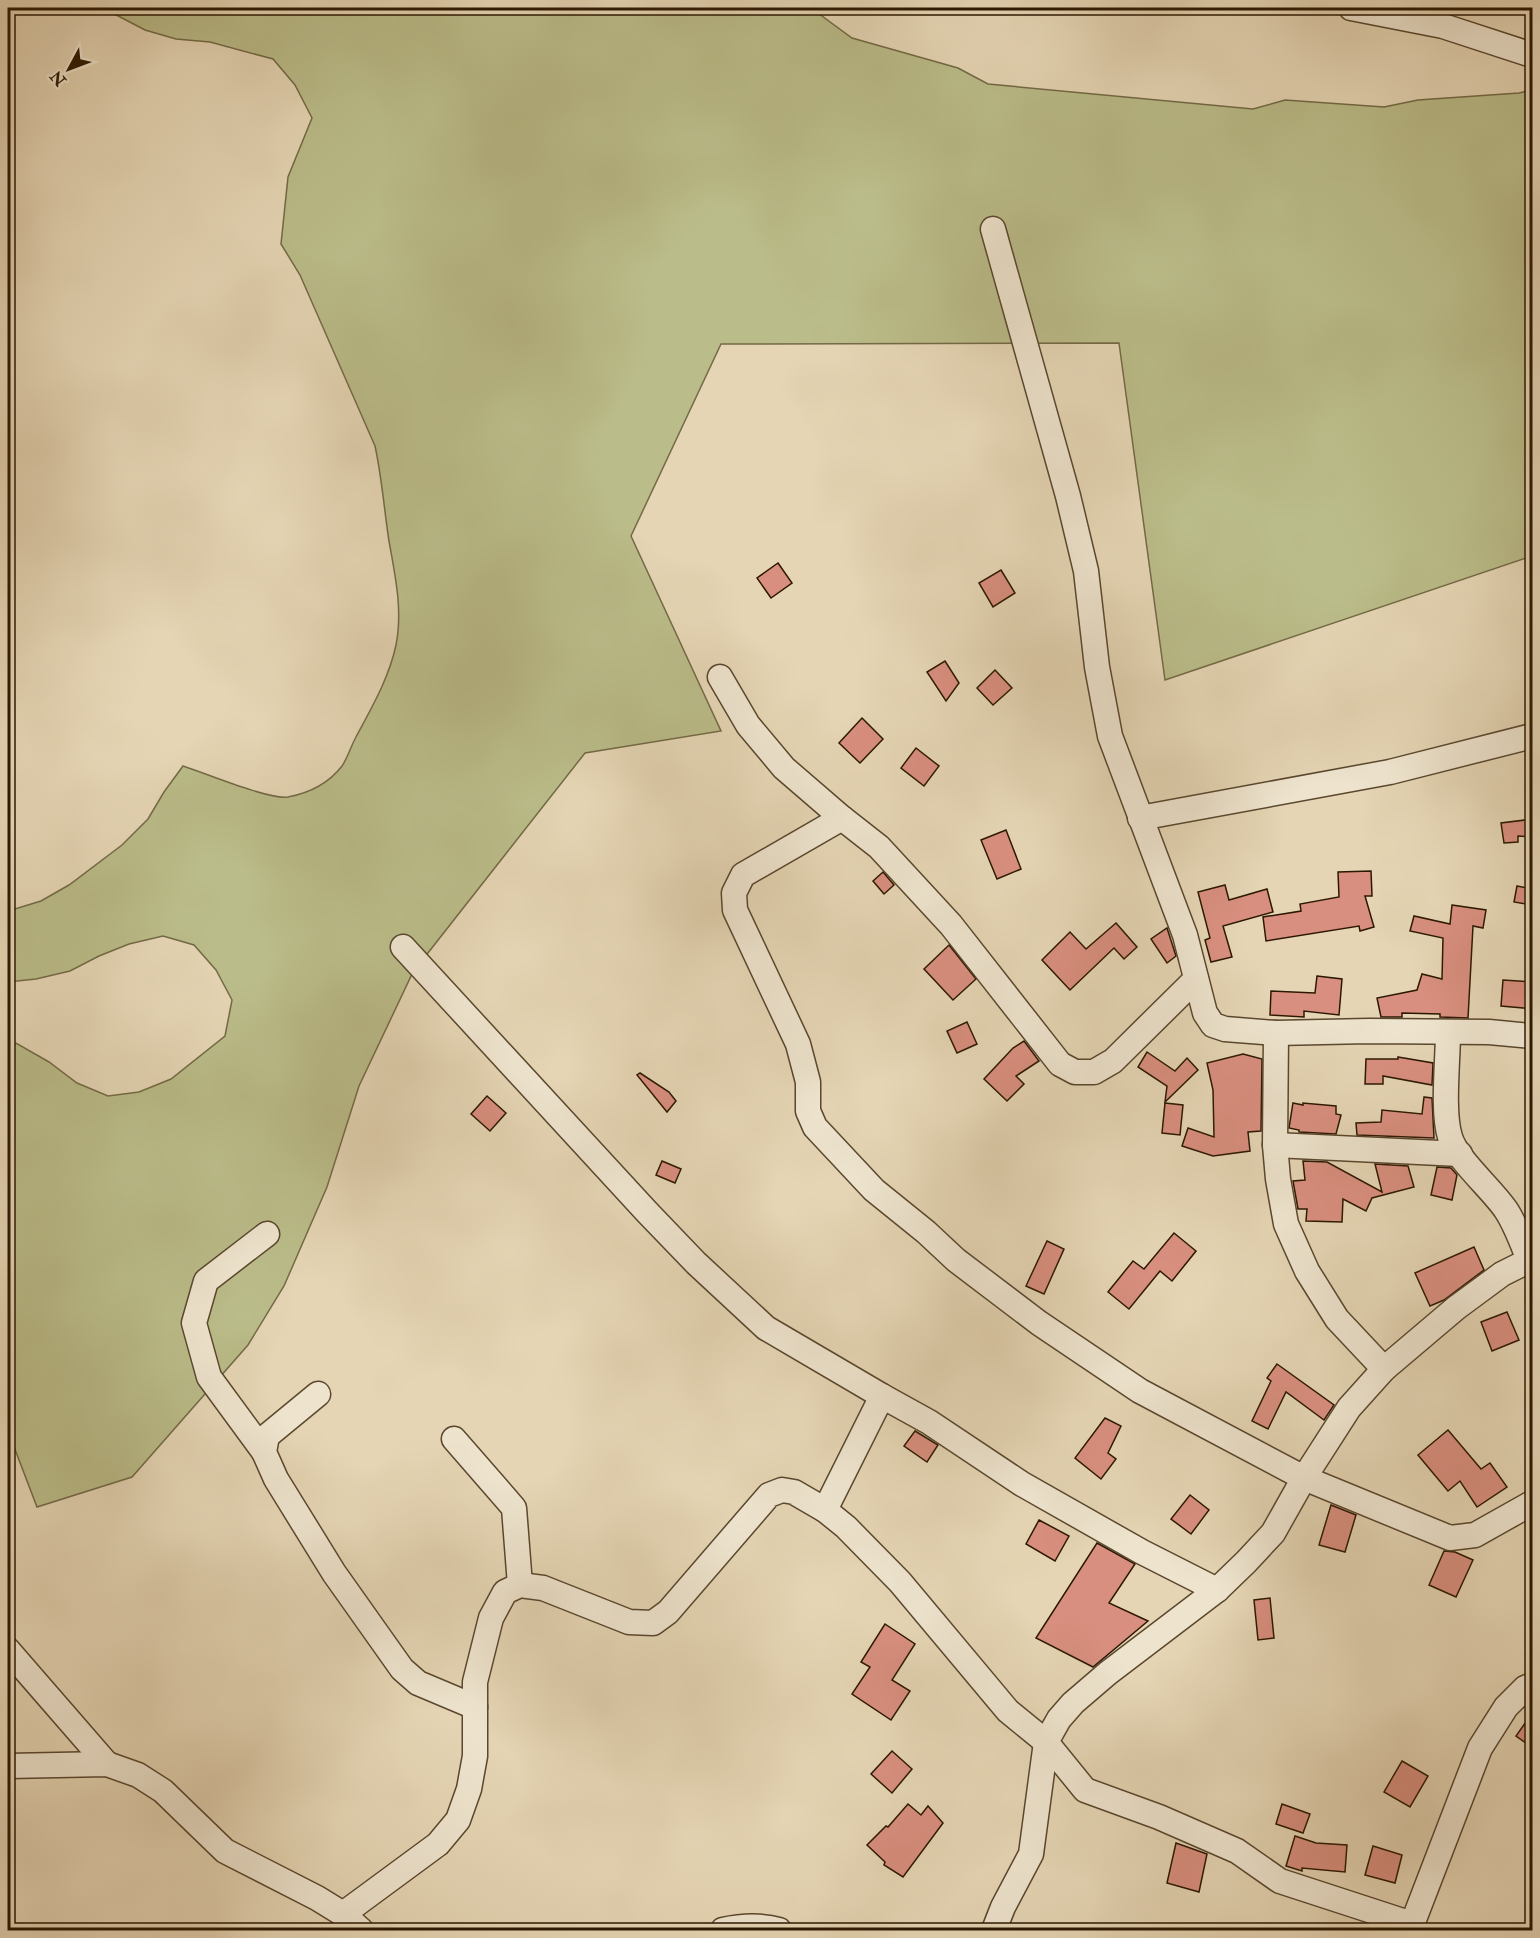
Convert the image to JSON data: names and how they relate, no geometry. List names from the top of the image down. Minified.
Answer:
{"north":"bottom left"}
